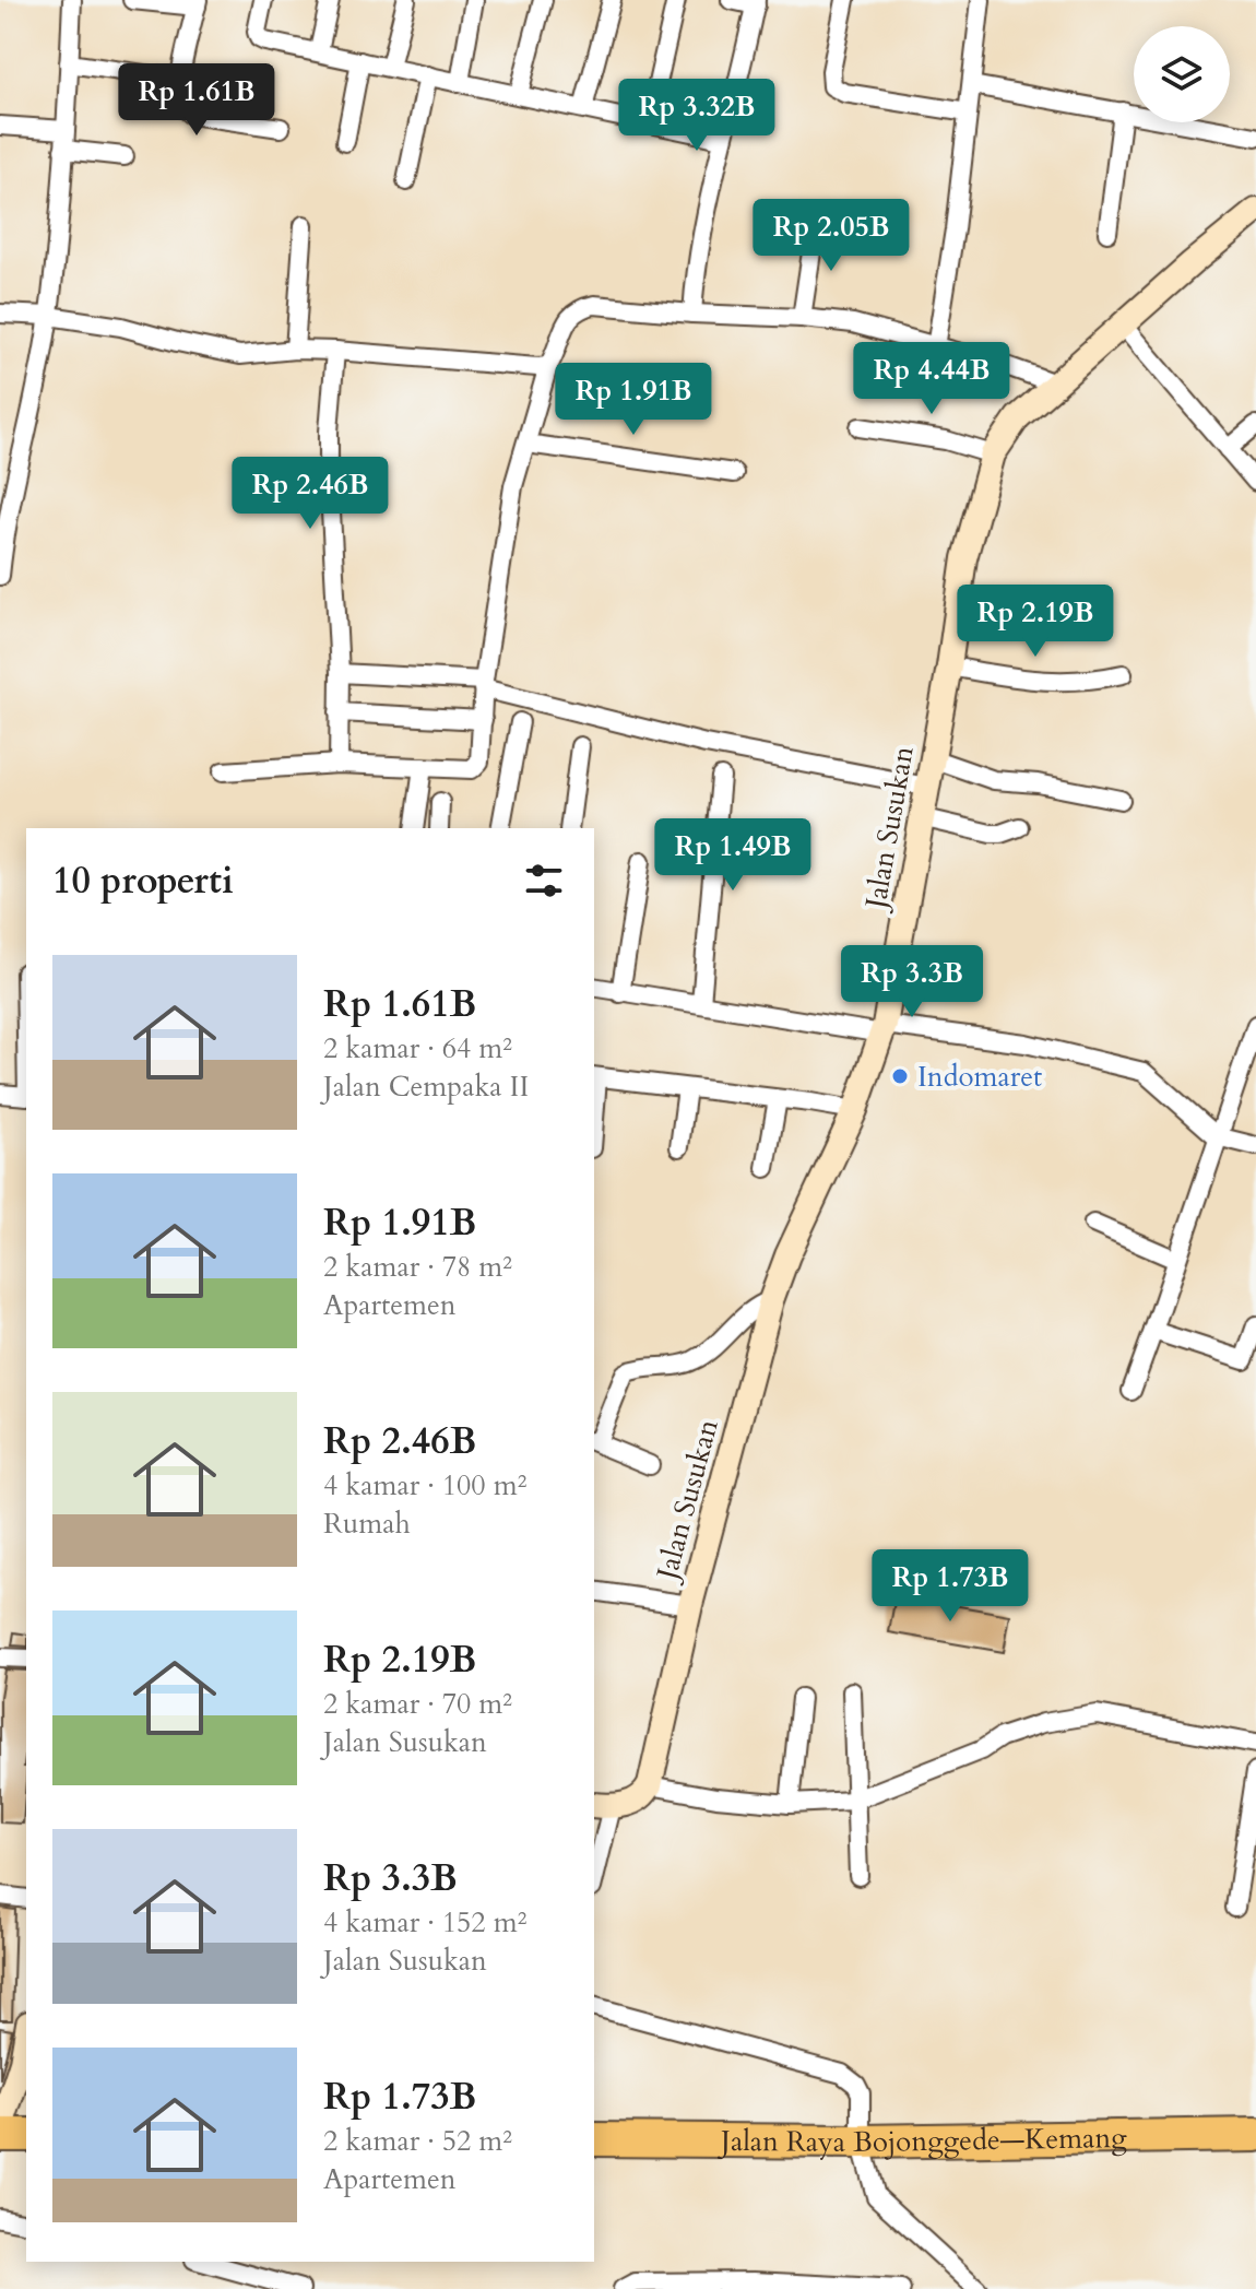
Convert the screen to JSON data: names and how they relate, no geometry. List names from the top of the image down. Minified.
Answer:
{"streets":{"highway":["Jalan Raya Bojonggede—Kemang"],"street":["Jalan Susukan"]},"places":["Indomaret"],"page":{"price":["Rp 1.61B","Rp 3.32B","Rp 2.05B","Rp 4.44B","Rp 1.91B","Rp 2.46B","Rp 2.19B","Rp 1.49B","Rp 3.3B","Rp 1.73B"],"heading":"10 properti","list":[{"name":"Rp 1.61B","note":"2 kamar · 64 m² · Jalan Cempaka II"},{"name":"Rp 1.91B","note":"2 kamar · 78 m² · Apartemen"},{"name":"Rp 2.46B","note":"4 kamar · 100 m² · Rumah"},{"name":"Rp 2.19B","note":"2 kamar · 70 m² · Jalan Susukan"},{"name":"Rp 3.3B","note":"4 kamar · 152 m² · Jalan Susukan"},{"name":"Rp 1.73B","note":"2 kamar · 52 m² · Apartemen"}]}}
